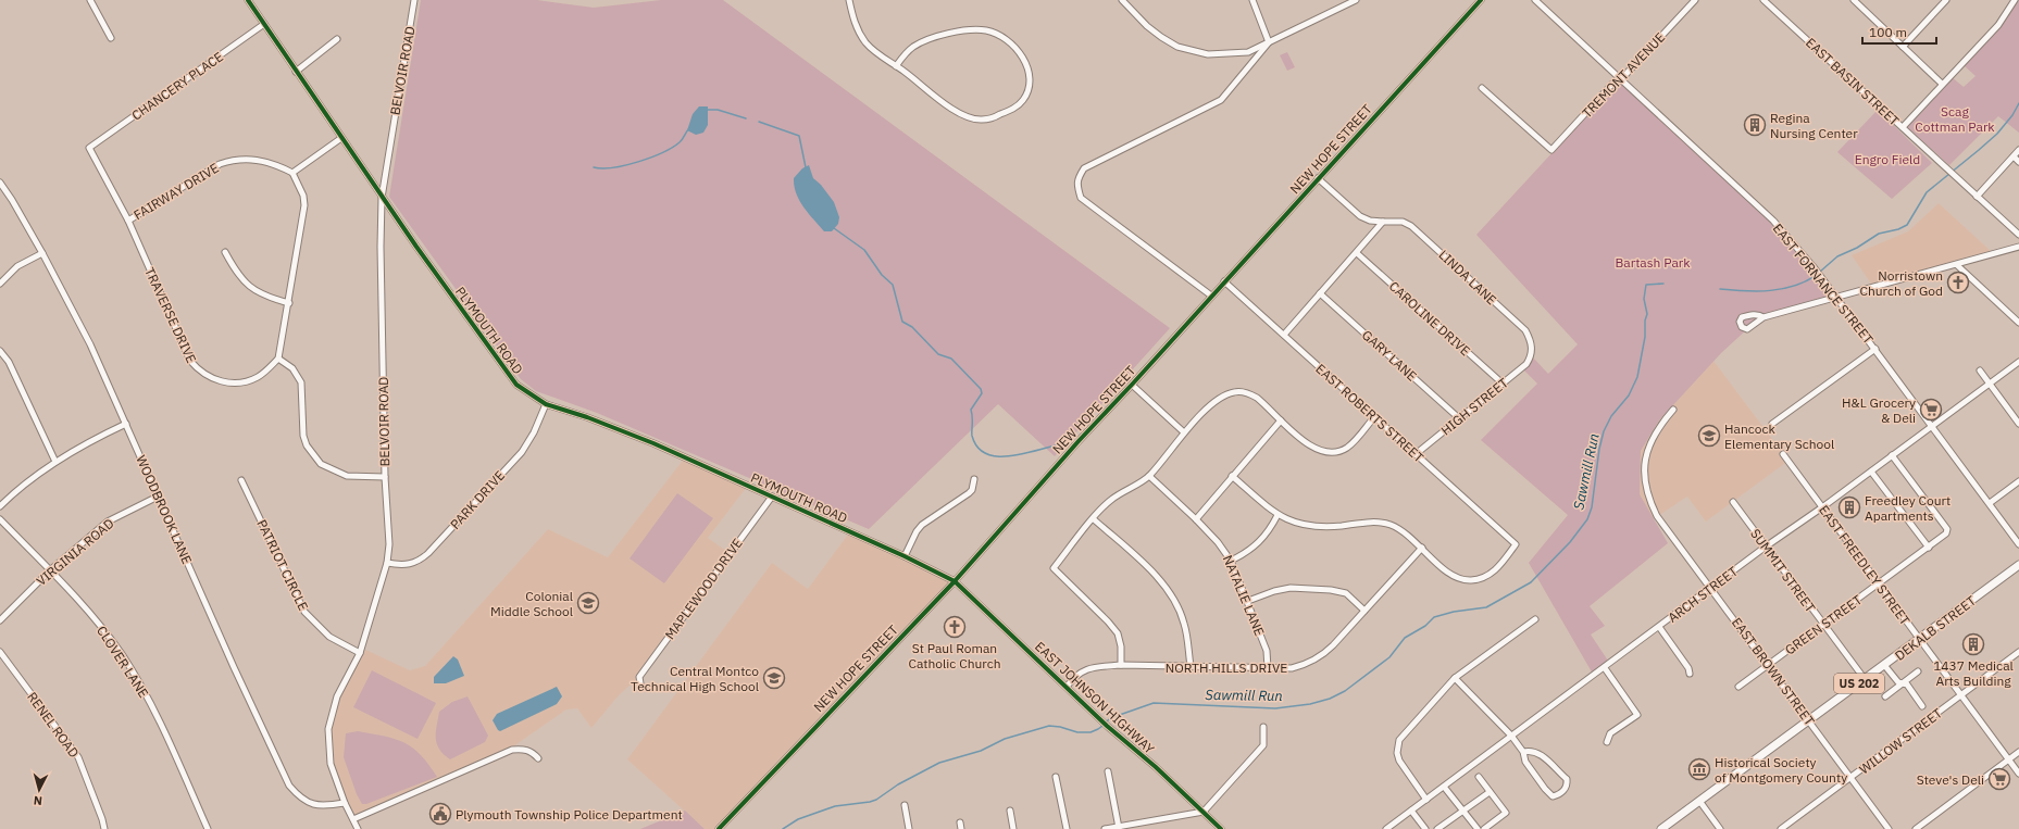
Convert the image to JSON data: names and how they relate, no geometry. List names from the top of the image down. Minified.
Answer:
{"streets":{"highway":["DEKALB STREET","US 202"],"street":["BELVOIR ROAD","TREMONT AVENUE","EAST BASIN STREET","CHANCERY PLACE","NEW HOPE STREET","FAIRWAY DRIVE","LINDA LANE","EAST FORNANCE STREET","TRAVERSE DRIVE","CAROLINE DRIVE","PLYMOUTH ROAD","GARY LANE","HIGH STREET","EAST ROBERTS STREET","PARK DRIVE","WOODBROOK LANE","VIRGINIA ROAD","PATRIOT CIRCLE","EAST FREEDLEY STREET","SUMMIT STREET","MAPLEWOOD DRIVE","ARCH STREET","NATALIE LANE","GREEN STREET","CLOVER LANE","NORTH HILLS DRIVE","EAST BROWN STREET","EAST JOHNSON HIGHWAY","RENEL ROAD","WILLOW STREET"]},"crossings":[["BELVOIR ROAD","PLYMOUTH ROAD"],["BELVOIR ROAD","PARK DRIVE"],["BELVOIR ROAD","WOODBROOK LANE"],["BELVOIR ROAD","PATRIOT CIRCLE"],["TREMONT AVENUE","EAST FORNANCE STREET"],["CHANCERY PLACE","TRAVERSE DRIVE"],["CHANCERY PLACE","PLYMOUTH ROAD"],["NEW HOPE STREET","LINDA LANE"],["NEW HOPE STREET","PLYMOUTH ROAD"],["NEW HOPE STREET","EAST ROBERTS STREET"],["NEW HOPE STREET","EAST JOHNSON HIGHWAY"],["FAIRWAY DRIVE","TRAVERSE DRIVE"],["LINDA LANE","HIGH STREET"],["EAST FORNANCE STREET","ARCH STREET"],["CAROLINE DRIVE","HIGH STREET"],["PLYMOUTH ROAD","PARK DRIVE"],["PLYMOUTH ROAD","MAPLEWOOD DRIVE"],["PLYMOUTH ROAD","EAST JOHNSON HIGHWAY"],["GARY LANE","HIGH STREET"],["HIGH STREET","EAST ROBERTS STREET"],["EAST ROBERTS STREET","NORTH HILLS DRIVE"],["WOODBROOK LANE","VIRGINIA ROAD"],["VIRGINIA ROAD","CLOVER LANE"],["EAST FREEDLEY STREET","ARCH STREET"],["EAST FREEDLEY STREET","GREEN STREET"],["EAST FREEDLEY STREET","DEKALB STREET"],["EAST FREEDLEY STREET","WILLOW STREET"],["SUMMIT STREET","ARCH STREET"],["SUMMIT STREET","GREEN STREET"],["SUMMIT STREET","DEKALB STREET"],["ARCH STREET","GREEN STREET"],["ARCH STREET","EAST BROWN STREET"],["NATALIE LANE","NORTH HILLS DRIVE"],["GREEN STREET","EAST BROWN STREET"],["DEKALB STREET","EAST BROWN STREET"],["NORTH HILLS DRIVE","EAST JOHNSON HIGHWAY"],["EAST BROWN STREET","WILLOW STREET"]],"water":["Sawmill Run"],"parks":["Scag Cottman Park","Engro Field","Bartash Park"],"places":{"building":["Regina Nursing Center","Freedley Court Apartments","1437 Medical Arts Building"],"church":["Norristown Church of God","St Paul Roman Catholic Church"],"supermarket":["H&L Grocery & Deli","Steve's Deli"],"school or university":["Hancock Elementary School","Colonial Middle School","Central Montco Technical High School"],"museum":["Historical Society of Montgomery County"],"public building":["Plymouth Township Police Department"]},"scale_bar":"100 m","north":"bottom"}
